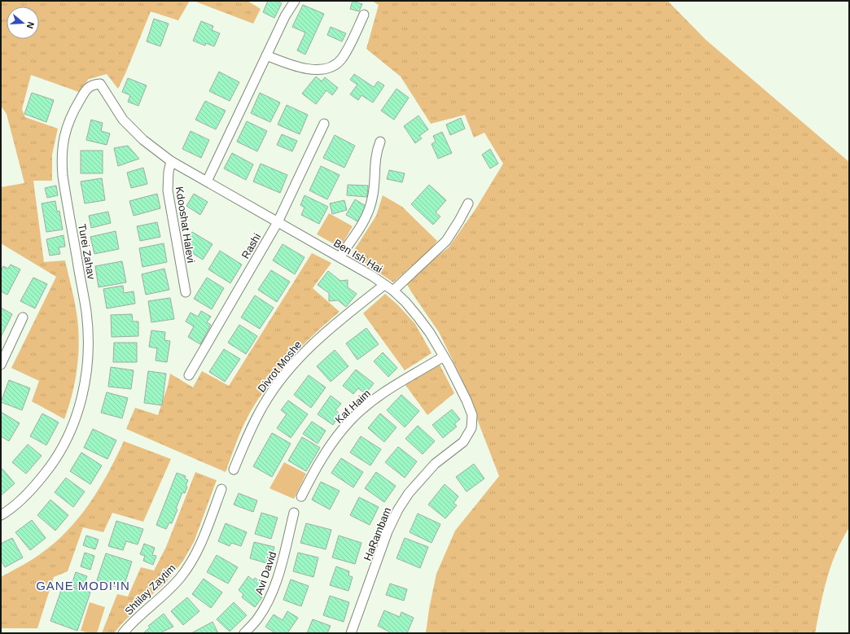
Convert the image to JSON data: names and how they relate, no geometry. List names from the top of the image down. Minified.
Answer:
{"streets":{"street":["Kdooshat Halevi","Rashi","Turei Zahav","Ben Ish Hai","Divrot Moshe","Kaf Haim","HaRambam","Avi David","Shtilay Zaytim"]},"crossings":[["Kdooshat Halevi","Turei Zahav"],["Kdooshat Halevi","Ben Ish Hai"],["Rashi","Ben Ish Hai"],["Turei Zahav","Ben Ish Hai"],["Ben Ish Hai","Divrot Moshe"],["Ben Ish Hai","Kaf Haim"],["Ben Ish Hai","HaRambam"]],"districts":["GANE MODI'IN"],"north":"right"}
